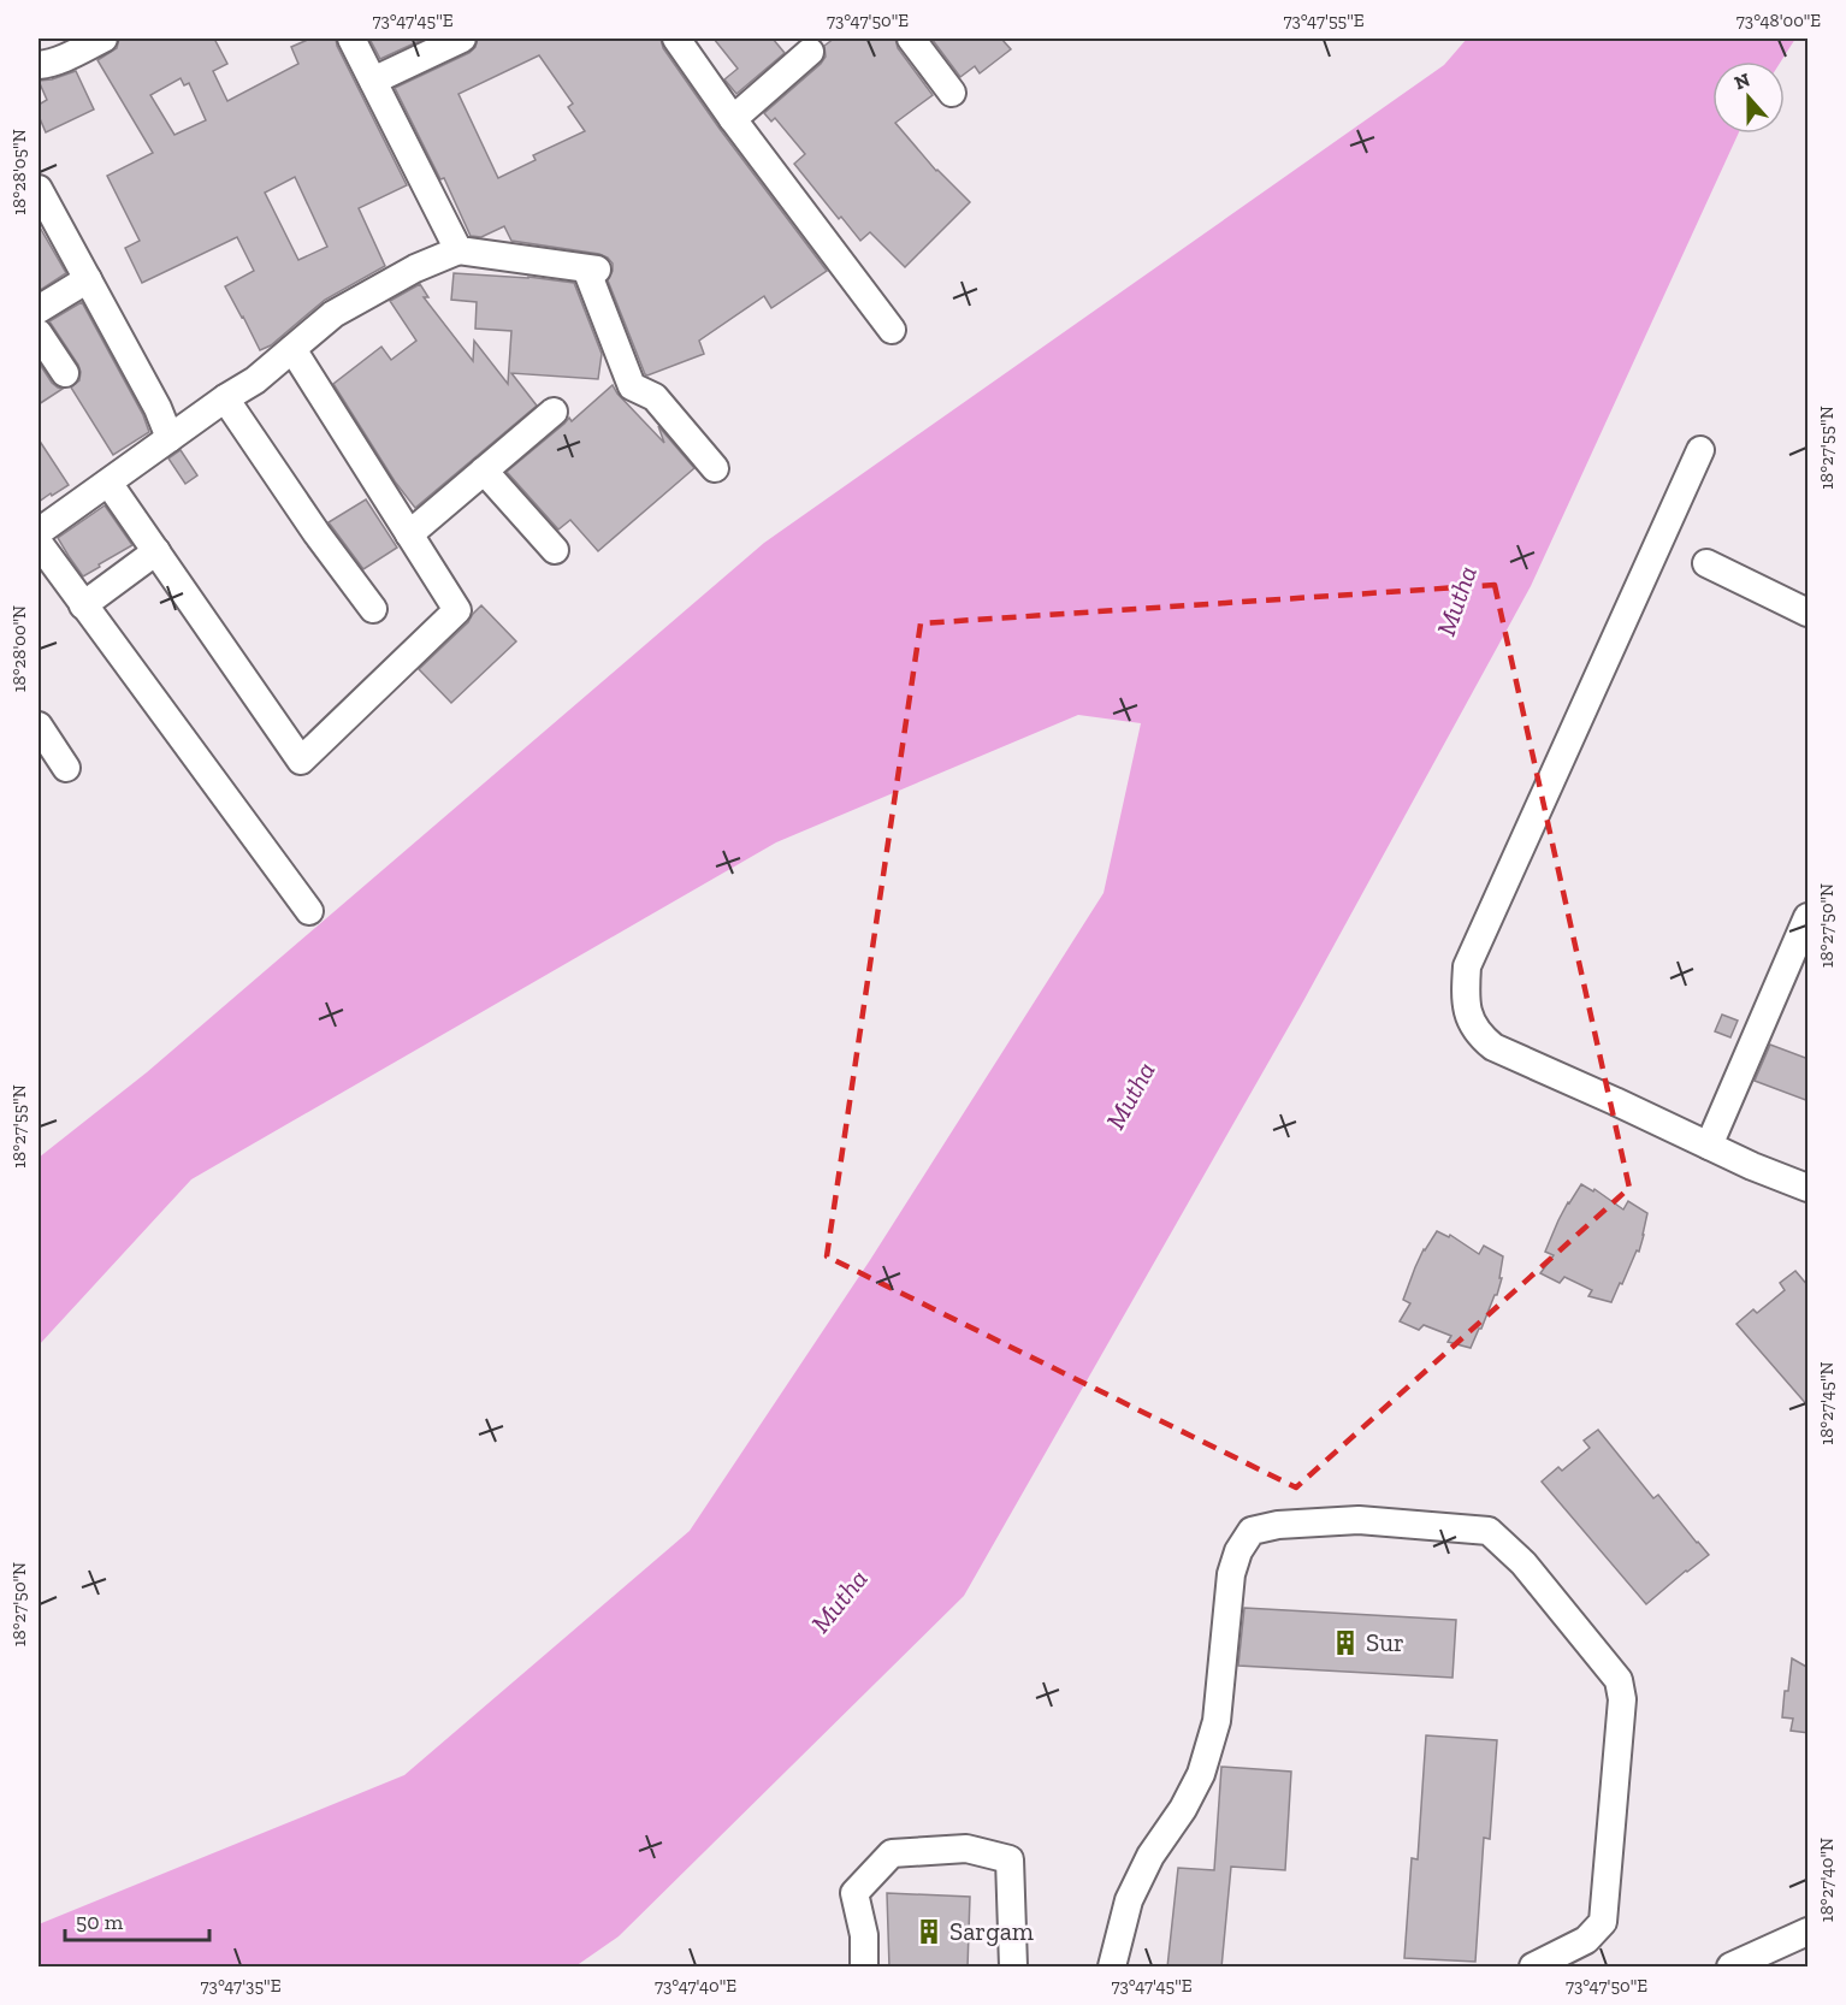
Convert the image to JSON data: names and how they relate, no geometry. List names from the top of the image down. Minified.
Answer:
{"water":["Mutha"],"places":{"building":["Sur","Sargam"]},"scale_bar":"50 m","north":"top","coordinates":["73°47'45\"E","73°47'50\"E","73°47'55\"E","73°48'00\"E","18°28'05\"N","18°27'55\"N","18°28'00\"N","18°27'50\"N","18°27'45\"N","18°27'40\"N","73°47'35\"E","73°47'40\"E"]}
